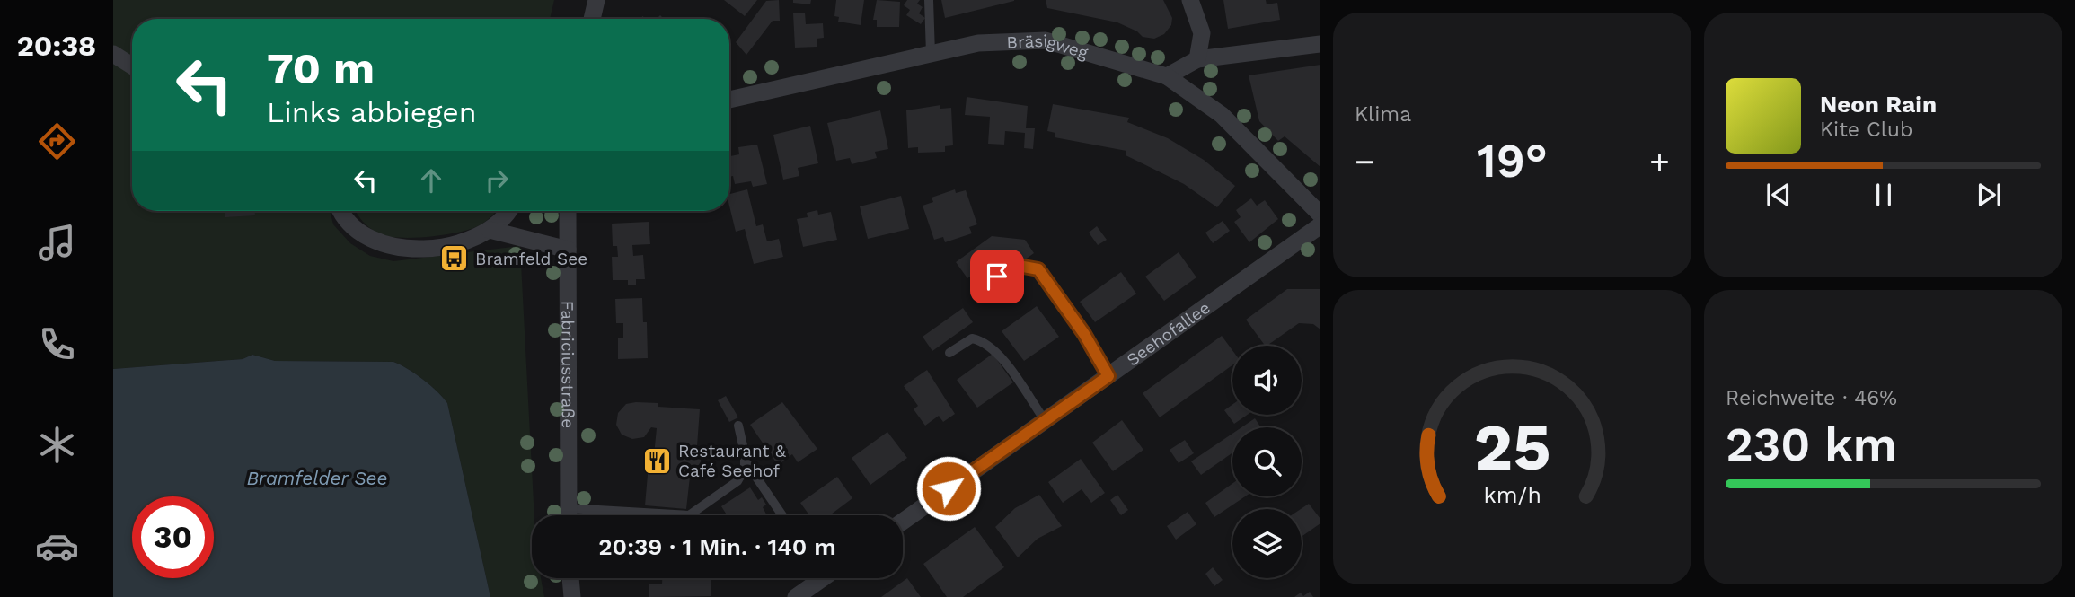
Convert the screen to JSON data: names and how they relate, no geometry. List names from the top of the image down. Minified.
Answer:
{"streets":{"street":["Bräsigweg","Seehofallee","Fabriciusstraße"]},"water":["Bramfelder See"],"places":{"bus stop":["Bramfeld See"],"restaurant":["Restaurant & Café Seehof"]},"page":{"tabs":"20:38","tile":["Klima",["Reichweite · 46%","230 km"]],"turn":["70 m","Links abbiegen"],"song":["Neon Rain","Kite Club"],"heat":["−","19°","+"],"limit":"30","trip":"20:39 · 1 Min. · 140 m","gauge":["25","km/h"]}}
